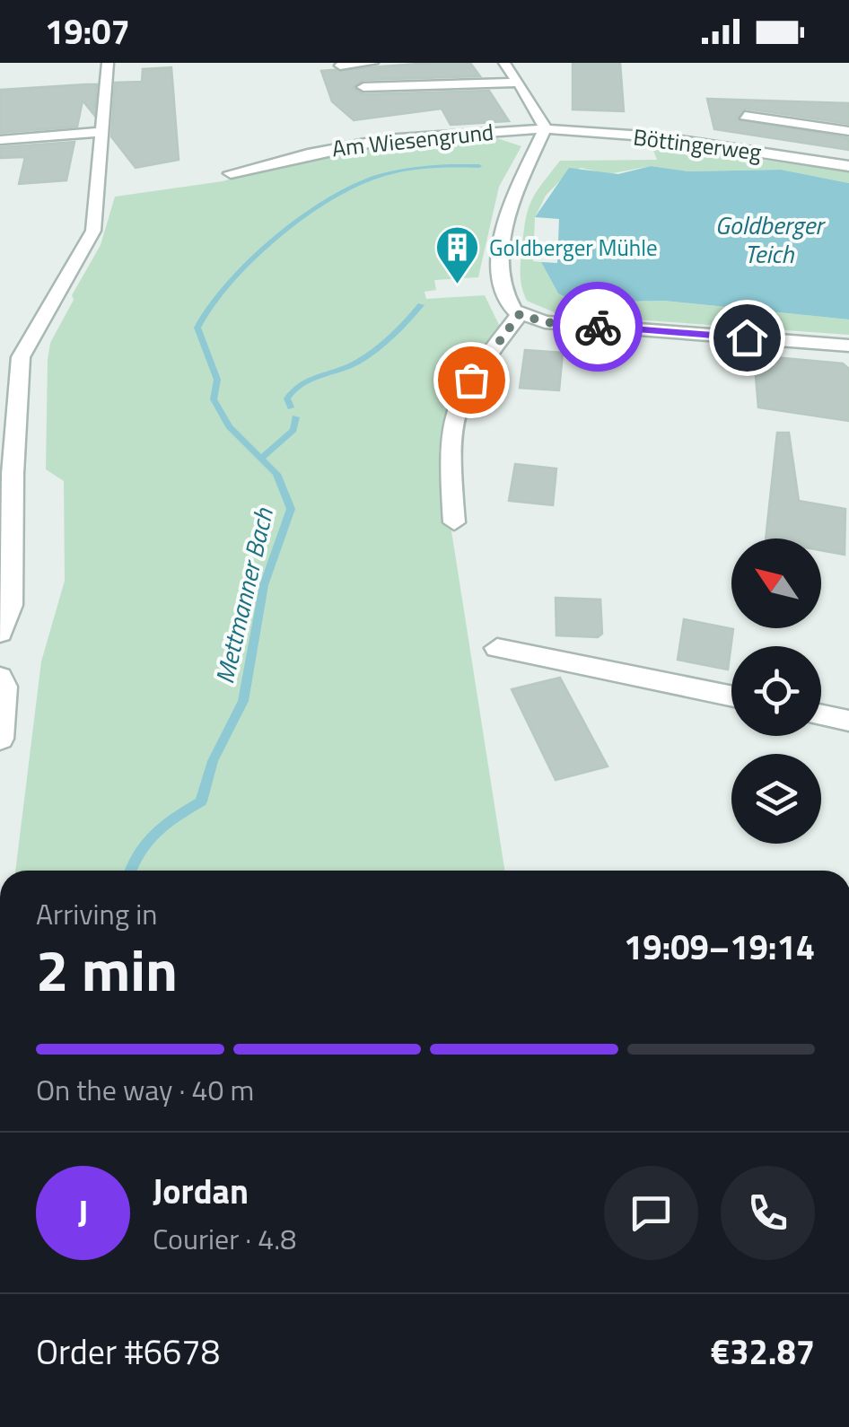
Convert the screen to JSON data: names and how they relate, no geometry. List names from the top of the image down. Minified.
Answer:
{"streets":{"street":["Am Wiesengrund","Böttingerweg"]},"crossings":[["Am Wiesengrund","Böttingerweg"]],"water":["Goldberger Teich","Mettmanner Bach"],"places":{"building":["Goldberger Mühle"]},"north":"top left","page":{"status":"19:07","heading":["2 min","Arriving in","19:09–19:14"],"panel":["Jordan","Courier · 4.8","Order #6678","€32.87"],"bar":"On the way · 40 m","round":"J"}}
